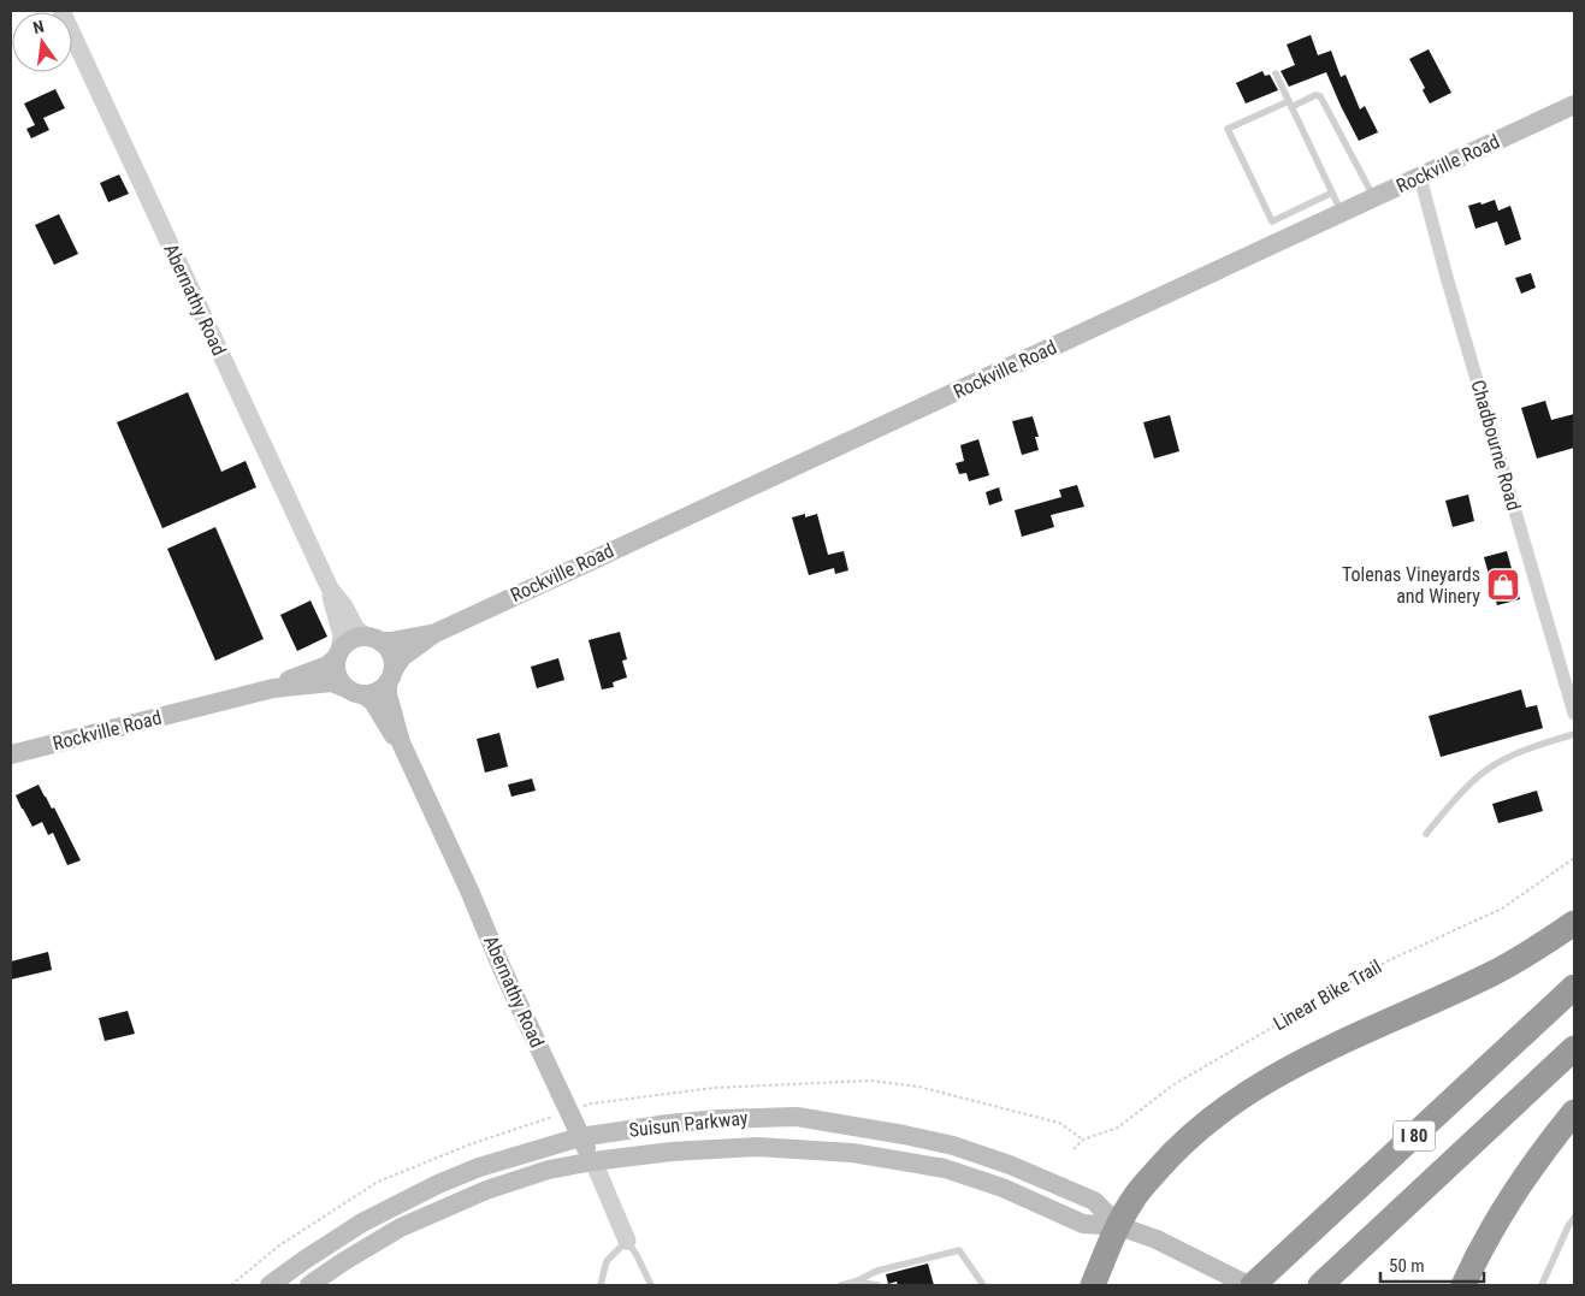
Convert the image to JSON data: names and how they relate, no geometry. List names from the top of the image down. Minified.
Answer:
{"streets":{"highway":["I 80"],"main road":["Rockville Road","Abernathy Road","Suisun Parkway"],"street":["Chadbourne Road"],"path":["Linear Bike Trail"]},"crossings":[["Rockville Road","Abernathy Road"],["Rockville Road","Chadbourne Road"],["Abernathy Road","Suisun Parkway"]],"places":{"shop":["Tolenas Vineyards and Winery"]},"scale_bar":"50 m","north":"top"}
